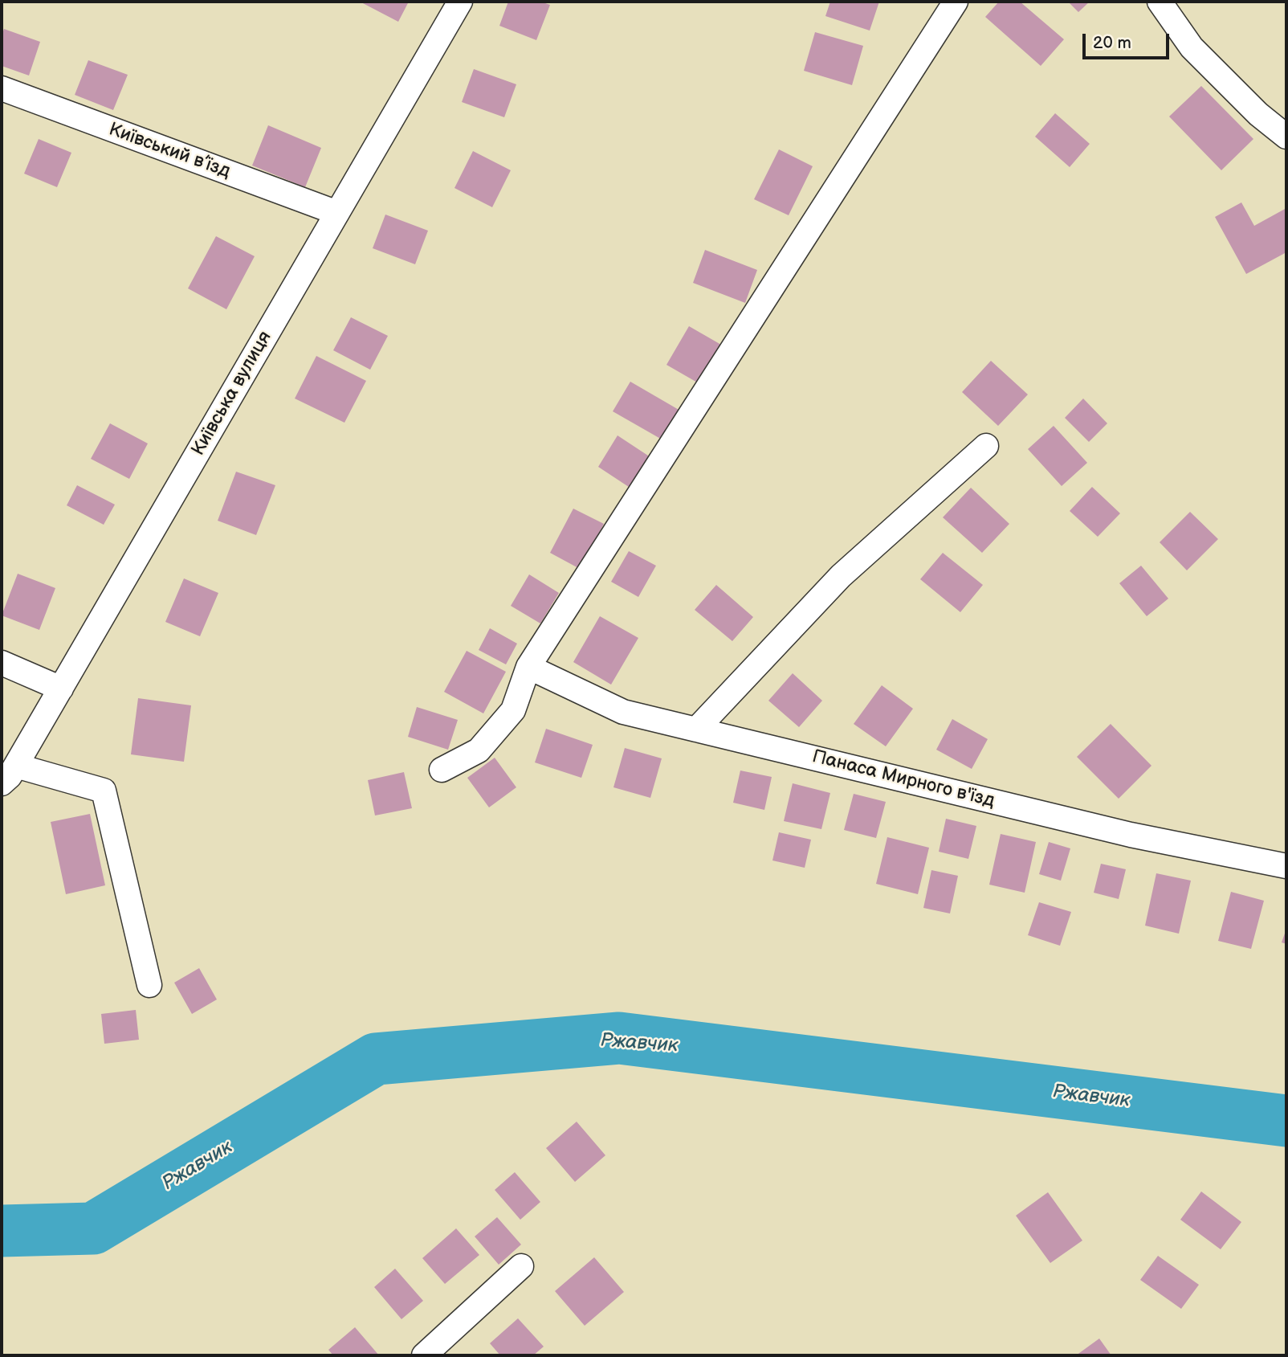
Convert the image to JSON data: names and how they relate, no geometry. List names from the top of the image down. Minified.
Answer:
{"streets":{"street":["Київський в’їзд","Київська вулиця","Панаса Мирного в'їзд"]},"crossings":[["Київський в’їзд","Київська вулиця"]],"water":["Ржавчик"],"scale_bar":"20 m"}
